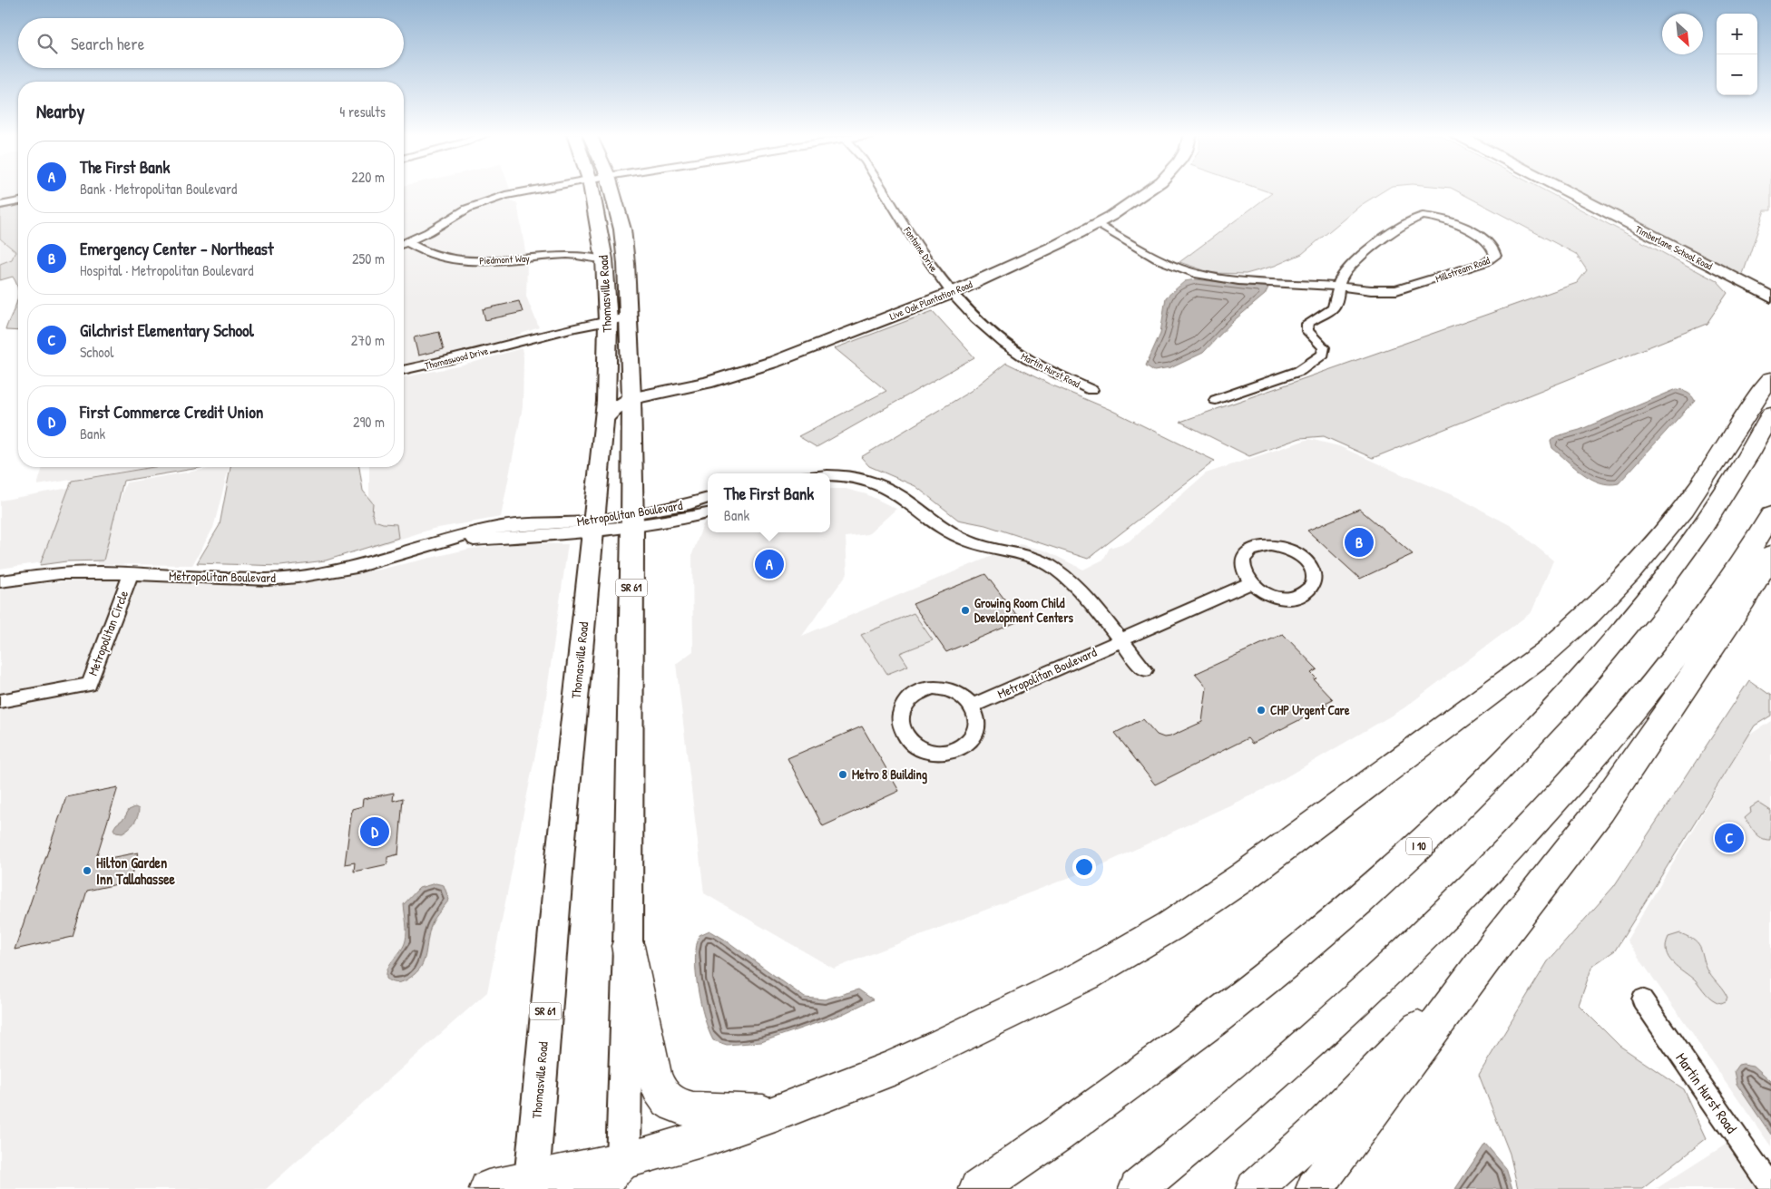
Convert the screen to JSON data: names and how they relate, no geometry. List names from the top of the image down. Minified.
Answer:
{"streets":{"highway":["I 10"],"main road":["Thomasville Road","SR 61"],"street":["Timberlane School Road","Fontaine Drive","Piedmont Way","Millstream Road","Live Oak Plantation Road","Thomaswood Drive","Martin Hurst Road","Metropolitan Boulevard","Metropolitan Circle"]},"crossings":[["Fontaine Drive","Live Oak Plantation Road"],["Fontaine Drive","Martin Hurst Road"],["Piedmont Way","Thomasville Road"],["Millstream Road","Live Oak Plantation Road"],["Thomasville Road","Live Oak Plantation Road"],["Thomasville Road","Thomaswood Drive"],["Thomasville Road","Metropolitan Boulevard"],["Live Oak Plantation Road","Martin Hurst Road"],["Metropolitan Boulevard","Metropolitan Circle"]],"places":["Growing Room Child Development Centers","CHP Urgent Care","Metro 8 Building","Hilton Garden Inn Tallahassee"],"north":"bottom right","page":{"map_buttons":["+","−"],"search":"Search here","heading":["Nearby","4 results"],"list":[{"mark":"A","name":"The First Bank","note":"Bank · Metropolitan Boulevard","value":"220 m"},{"mark":"B","name":"Emergency Center - Northeast","note":"Hospital · Metropolitan Boulevard","value":"250 m"},{"mark":"C","name":"Gilchrist Elementary School","note":"School","value":"270 m"},{"mark":"D","name":"First Commerce Credit Union","note":"Bank","value":"290 m"}],"popup":["The First Bank","Bank"],"pins":["B","A","D","C"]}}
